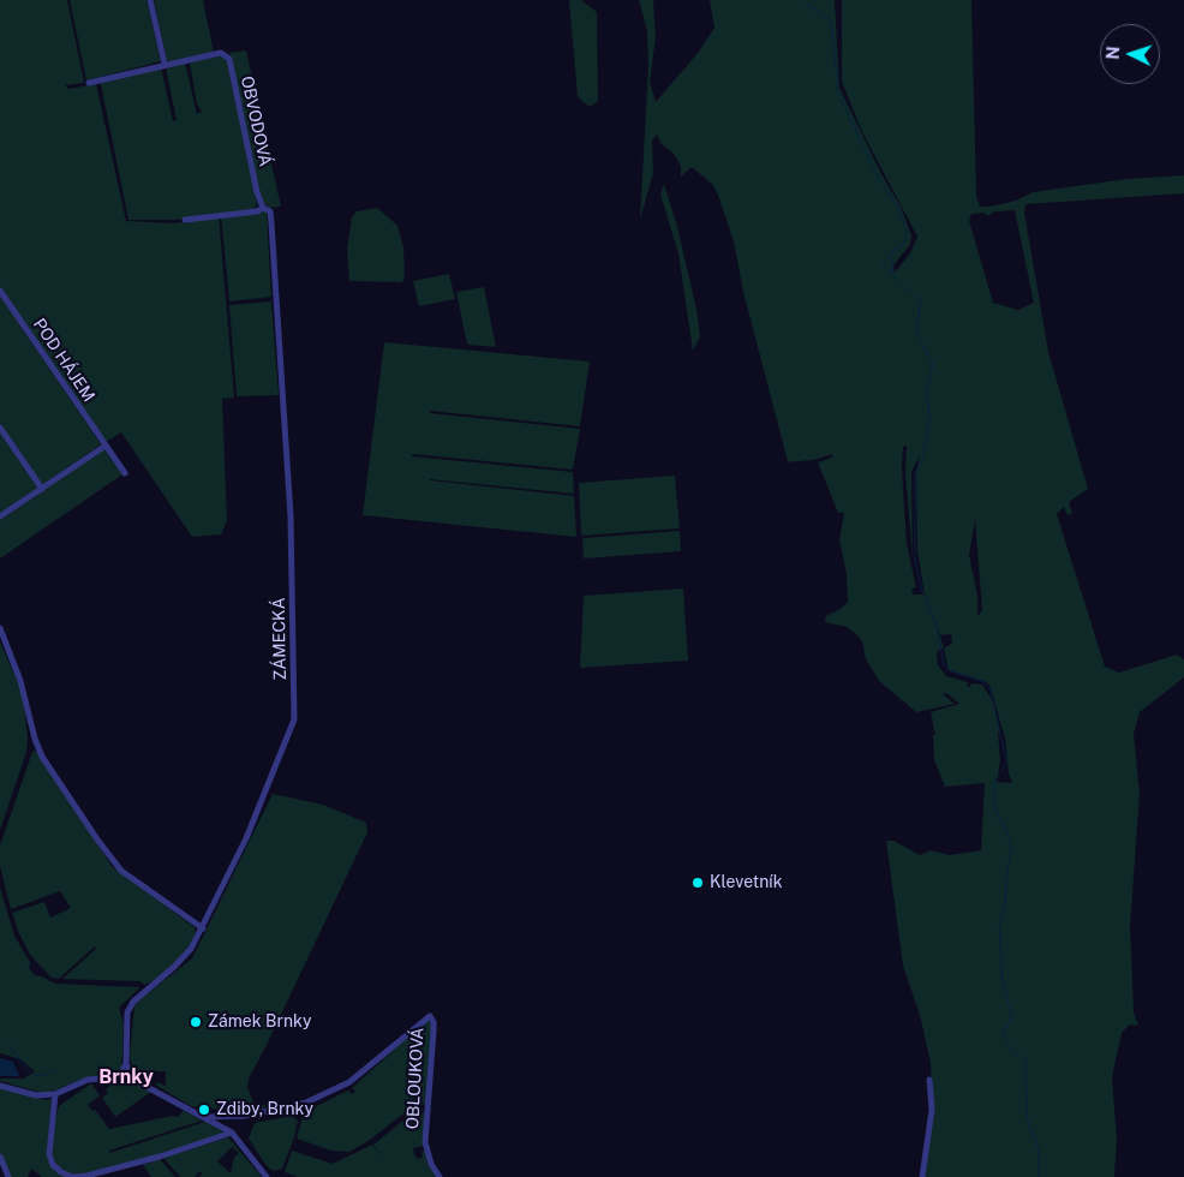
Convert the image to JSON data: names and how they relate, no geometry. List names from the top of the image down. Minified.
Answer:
{"streets":{"street":["OBVODOVÁ","POD HÁJEM","ZÁMECKÁ","OBLOUKOVÁ"]},"crossings":[["OBVODOVÁ","ZÁMECKÁ"]],"districts":["Brnky"],"places":["Klevetník","Zámek Brnky","Zdiby, Brnky"],"north":"left"}
